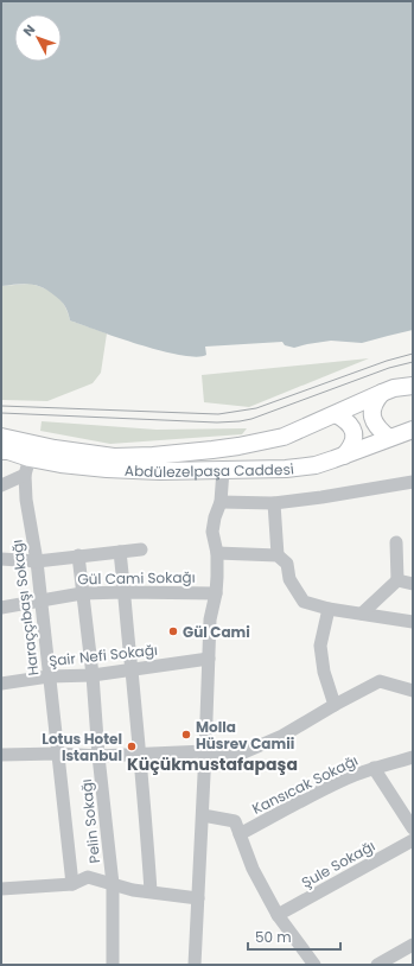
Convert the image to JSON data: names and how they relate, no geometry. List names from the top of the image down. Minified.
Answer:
{"streets":{"main road":["Abdülezelpaşa Caddesi"],"street":["Gül Cami Sokağı","Haraççıbaşı Sokağı","Şair Nefi Sokağı","Kansıcak Sokağı","Pelin Sokağı","Şule Sokağı"]},"crossings":[["Abdülezelpaşa Caddesi","Haraççıbaşı Sokağı"],["Gül Cami Sokağı","Haraççıbaşı Sokağı"],["Gül Cami Sokağı","Pelin Sokağı"],["Haraççıbaşı Sokağı","Şair Nefi Sokağı"],["Şair Nefi Sokağı","Pelin Sokağı"]],"districts":["Küçükmustafapaşa"],"places":["Gül Cami","Molla Hüsrev Camii","Lotus Hotel Istanbul"],"scale_bar":"50 m","north":"top left"}
